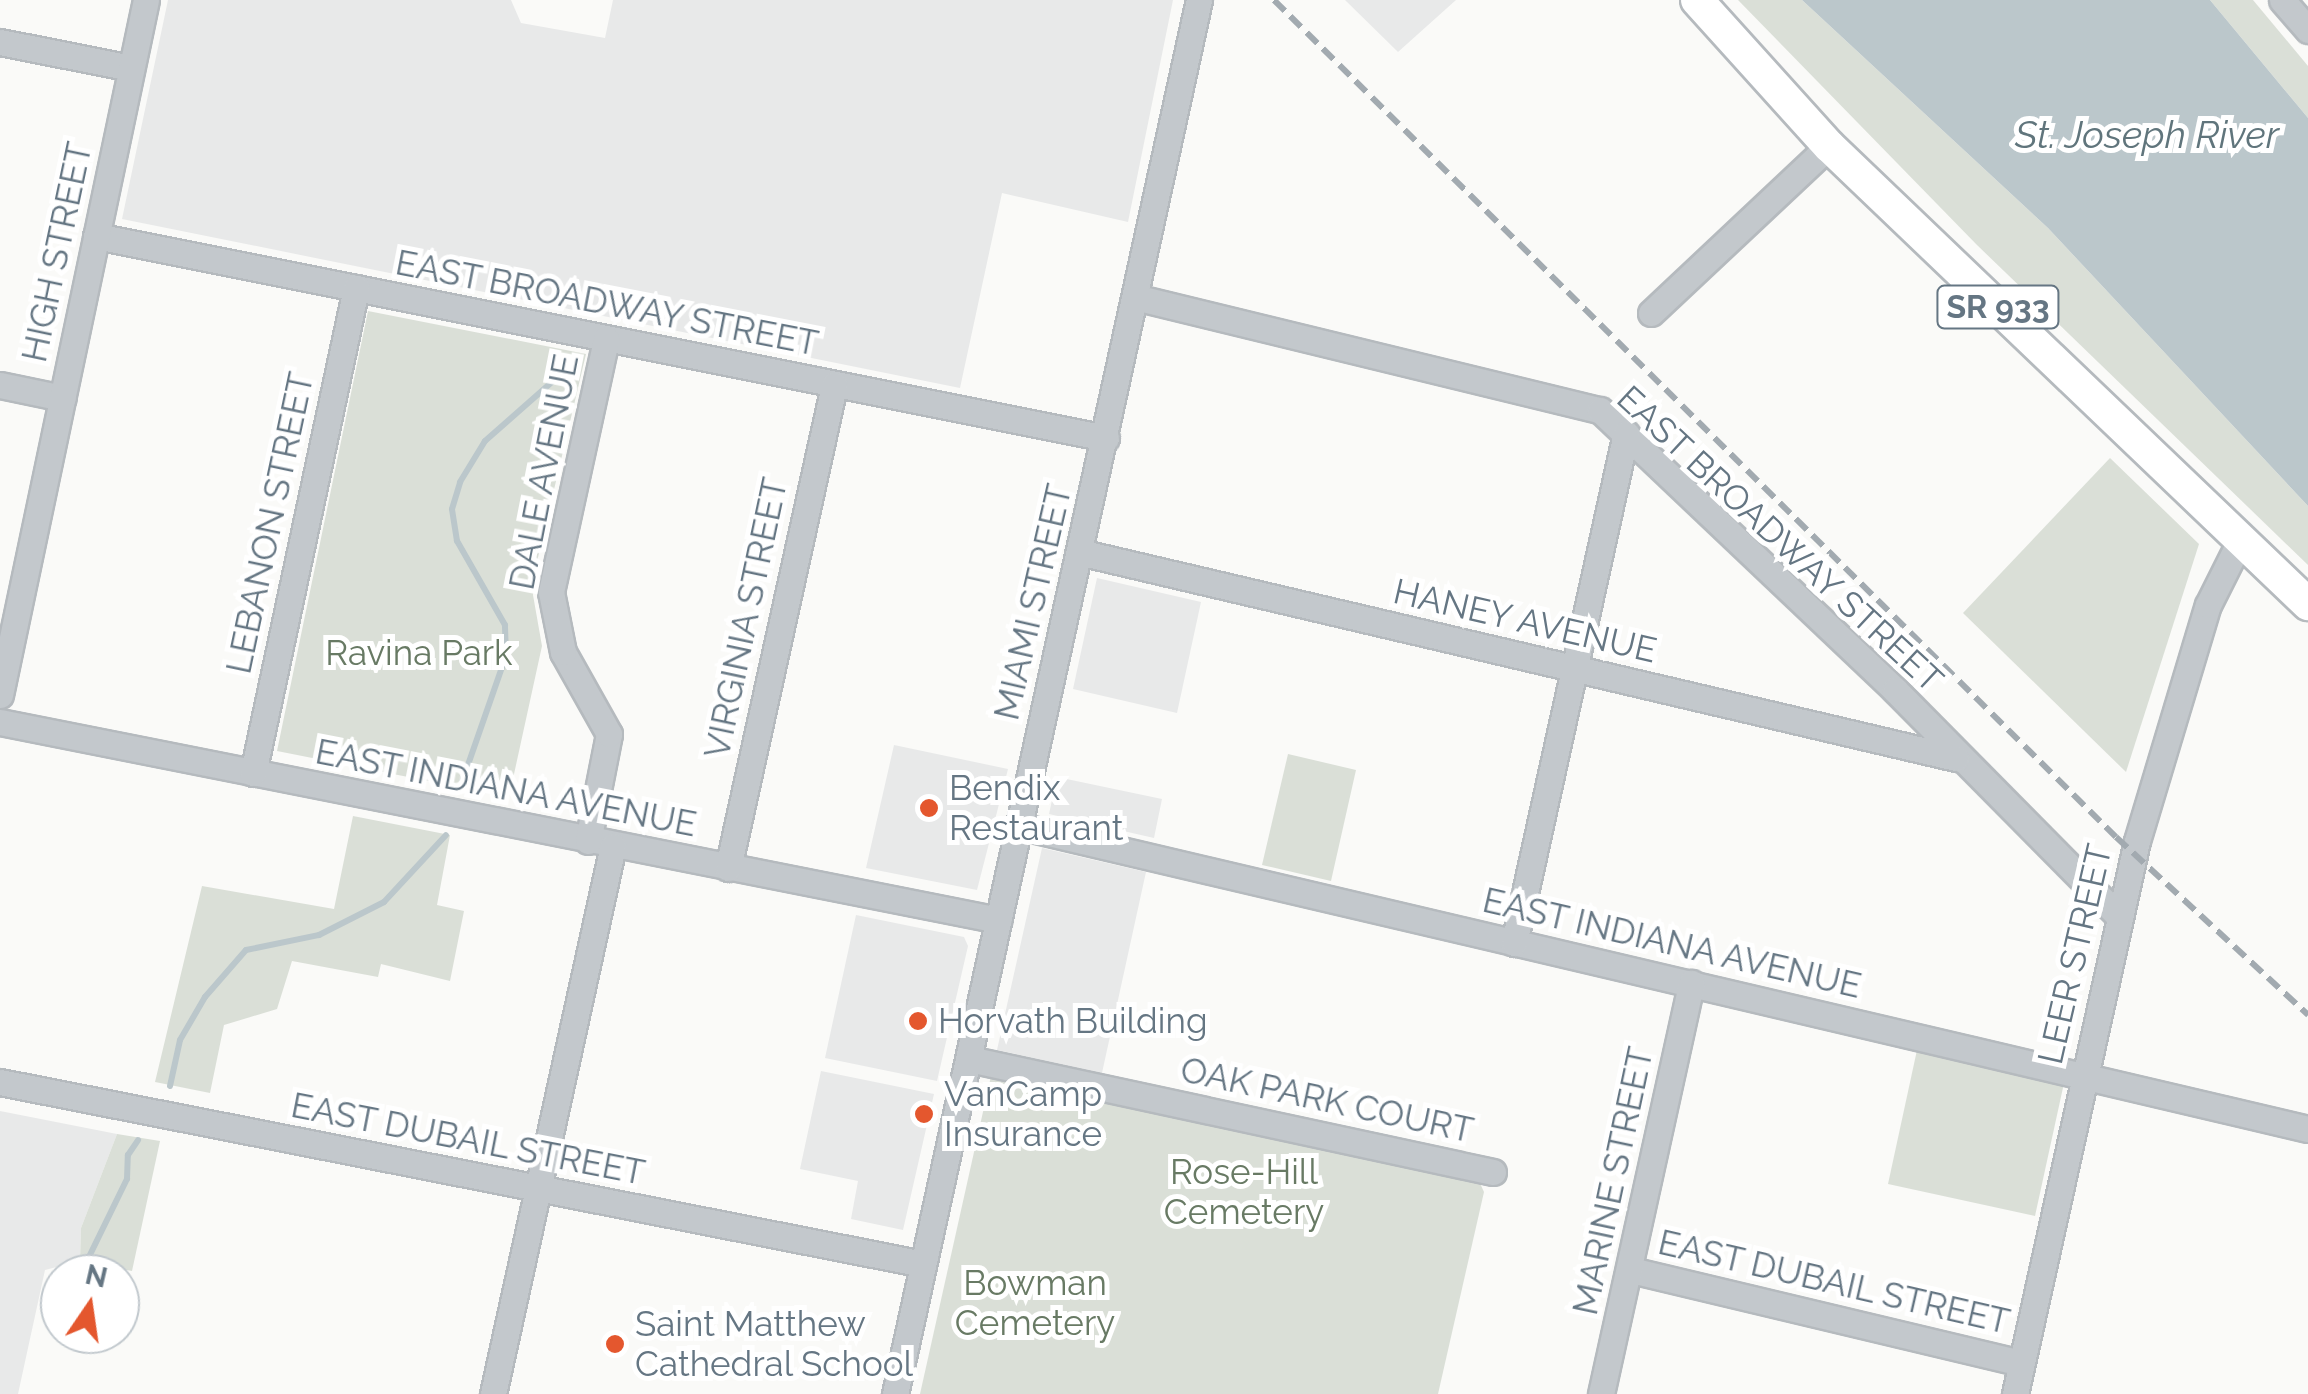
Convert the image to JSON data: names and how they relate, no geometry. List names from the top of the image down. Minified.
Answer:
{"streets":{"main road":["SR 933"],"street":["HIGH STREET","EAST BROADWAY STREET","DALE AVENUE","LEBANON STREET","MIAMI STREET","VIRGINIA STREET","HANEY AVENUE","EAST INDIANA AVENUE","LEER STREET","OAK PARK COURT","EAST DUBAIL STREET","MARINE STREET"]},"crossings":[["HIGH STREET","EAST BROADWAY STREET"],["EAST BROADWAY STREET","DALE AVENUE"],["EAST BROADWAY STREET","LEBANON STREET"],["EAST BROADWAY STREET","MIAMI STREET"],["EAST BROADWAY STREET","VIRGINIA STREET"],["EAST BROADWAY STREET","HANEY AVENUE"],["EAST BROADWAY STREET","LEER STREET"],["SR 933","LEER STREET"],["DALE AVENUE","EAST INDIANA AVENUE"],["DALE AVENUE","EAST DUBAIL STREET"],["LEBANON STREET","EAST INDIANA AVENUE"],["MIAMI STREET","HANEY AVENUE"],["MIAMI STREET","EAST INDIANA AVENUE"],["MIAMI STREET","OAK PARK COURT"],["MIAMI STREET","EAST DUBAIL STREET"],["VIRGINIA STREET","EAST INDIANA AVENUE"],["EAST INDIANA AVENUE","LEER STREET"],["EAST INDIANA AVENUE","MARINE STREET"],["LEER STREET","EAST DUBAIL STREET"],["EAST DUBAIL STREET","MARINE STREET"]],"water":["St. Joseph River"],"parks":["Ravina Park","Rose-Hill Cemetery","Bowman Cemetery"],"places":["Bendix Restaurant","Horvath Building","VanCamp Insurance","Saint Matthew Cathedral School"],"north":"top"}
